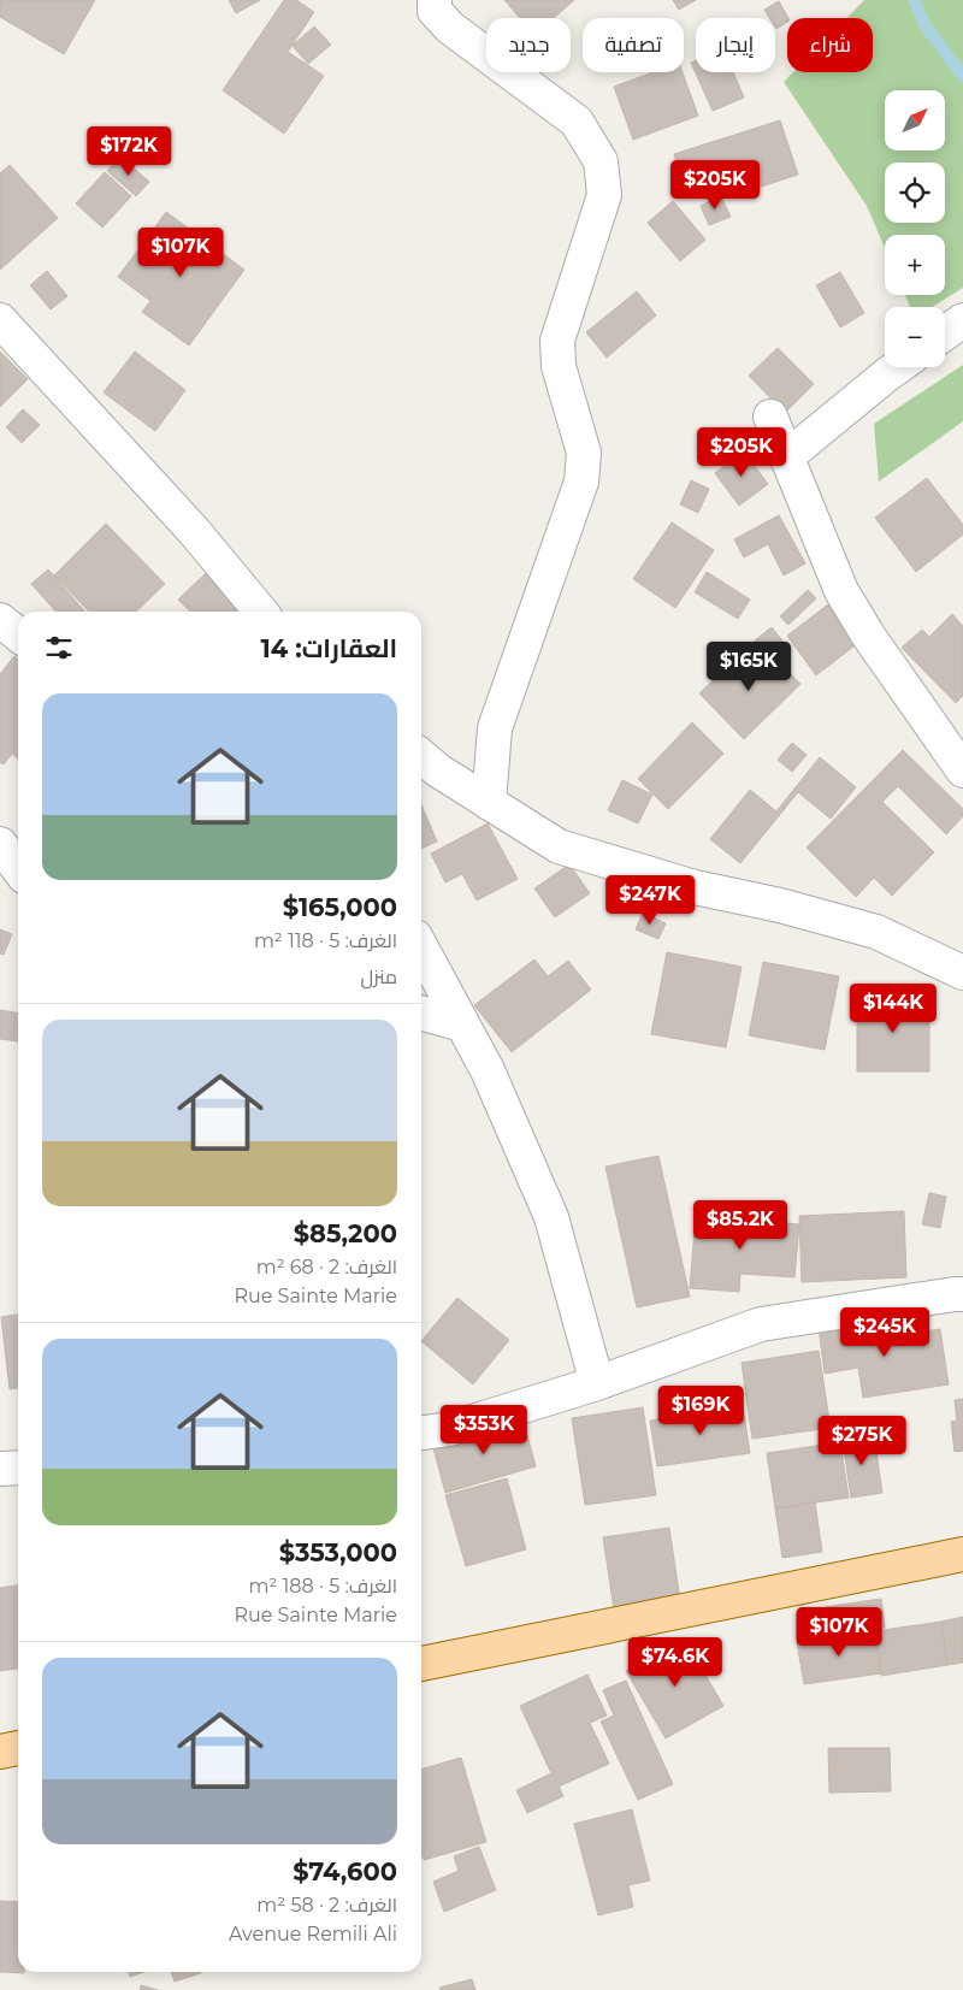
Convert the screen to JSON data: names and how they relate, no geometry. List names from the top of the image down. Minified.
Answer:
{"north":"top right","page":{"chip":["شراء","إيجار","تصفية","جديد"],"map_buttons":["+","−"],"price":["$172K","$205K","$107K","$205K","$165K","$247K","$144K","$85.2K","$245K","$169K","$353K","$275K","$107K","$74.6K"],"heading":"العقارات: 14","list":[{"name":"$165,000","note":"الغرف: 5 · 118 m² · منزل"},{"name":"$85,200","note":"الغرف: 2 · 68 m² · Rue Sainte Marie"},{"name":"$353,000","note":"الغرف: 5 · 188 m² · Rue Sainte Marie"},{"name":"$74,600","note":"الغرف: 2 · 58 m² · Avenue Remili Ali"}]}}
